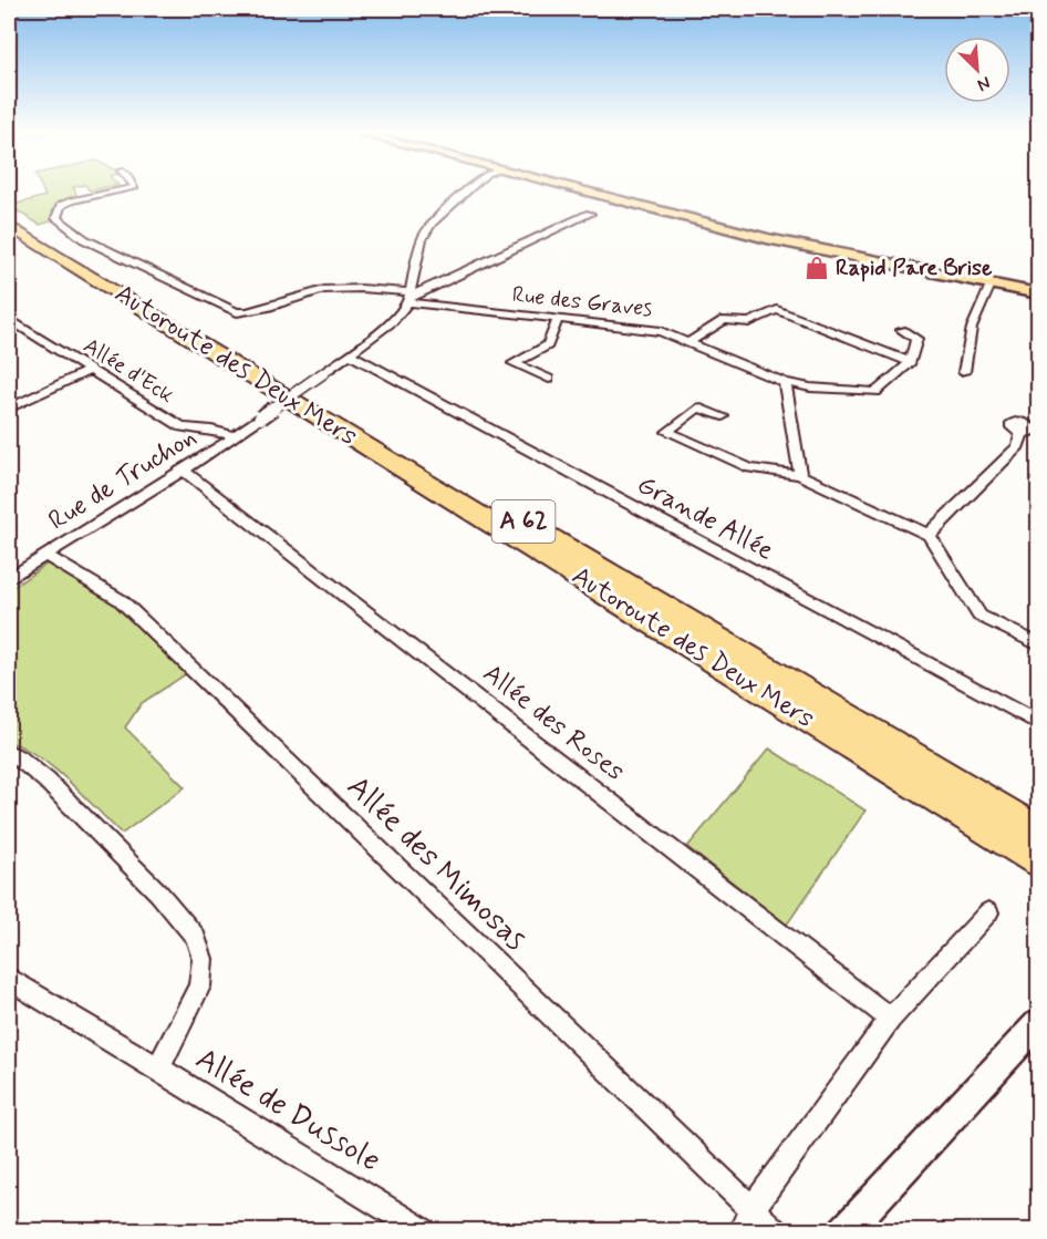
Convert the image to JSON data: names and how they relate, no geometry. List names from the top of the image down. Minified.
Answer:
{"streets":{"highway":["Autoroute des Deux Mers","A 62"],"street":["Rue des Graves","Allée d'Eck","Rue de Truchon","Grande Allée","Allée des Roses","Allée des Mimosas","Allée de Dussole"]},"crossings":[["Allée d'Eck","Rue de Truchon"],["Rue de Truchon","Grande Allée"],["Rue de Truchon","Allée des Roses"],["Rue de Truchon","Allée des Mimosas"]],"places":{"shop":["Rapid Pare Brise"]},"north":"bottom right"}
